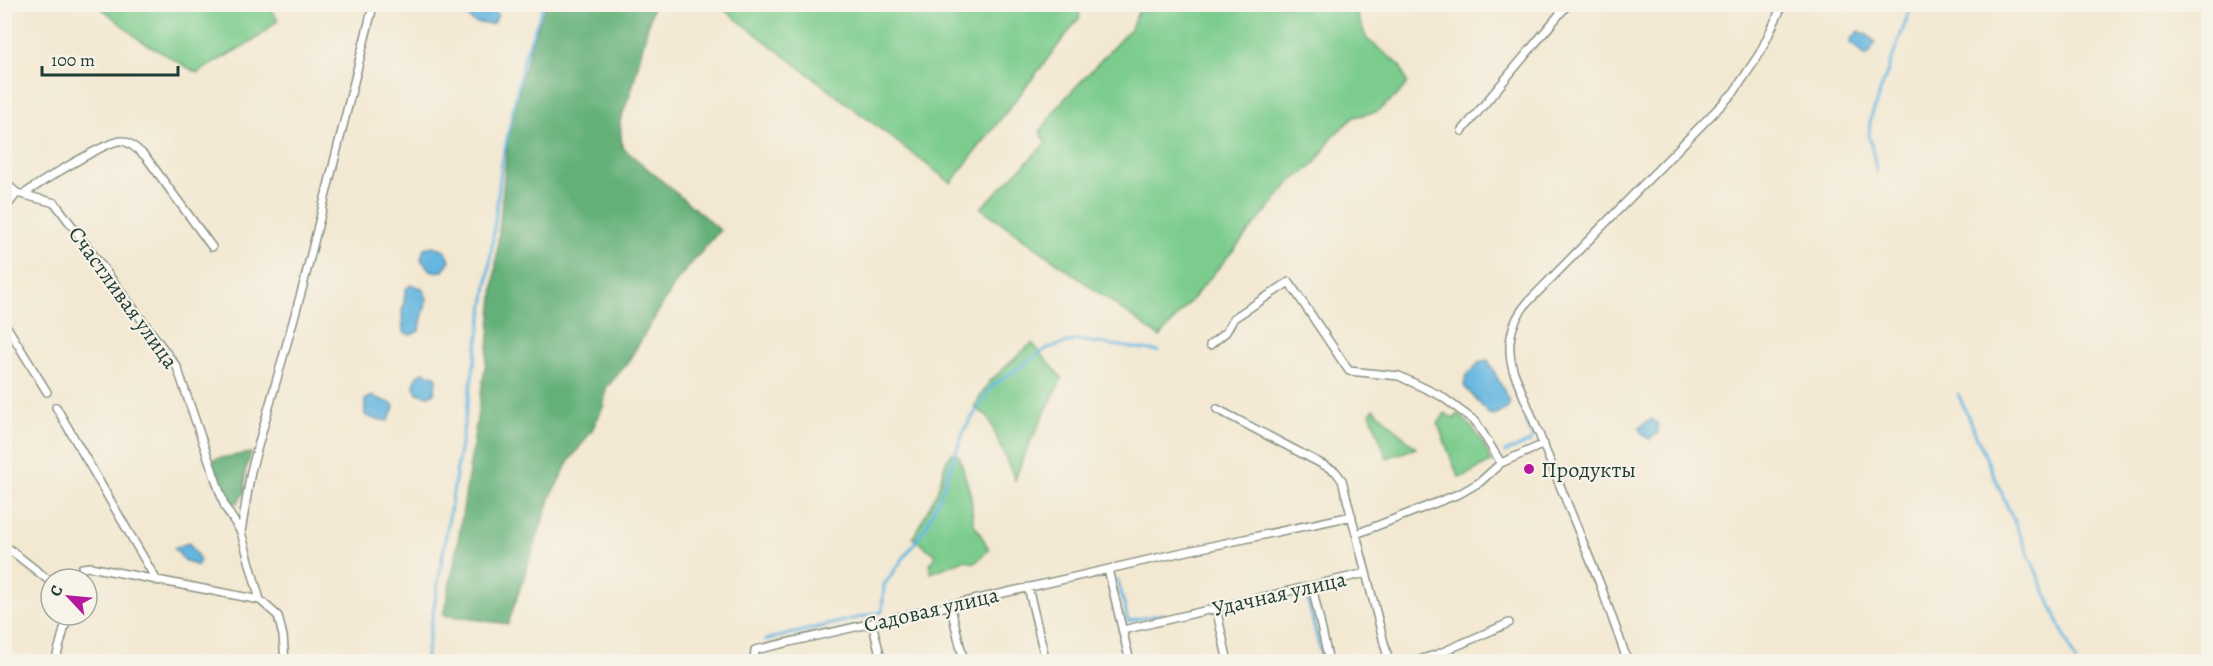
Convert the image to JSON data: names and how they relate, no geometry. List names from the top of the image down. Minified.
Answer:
{"streets":{"street":["Счастливая улица","Удачная улица","Садовая улица"]},"crossings":[["Удачная улица","Садовая улица"]],"places":["Продукты"],"scale_bar":"100 m","north":"top left"}
